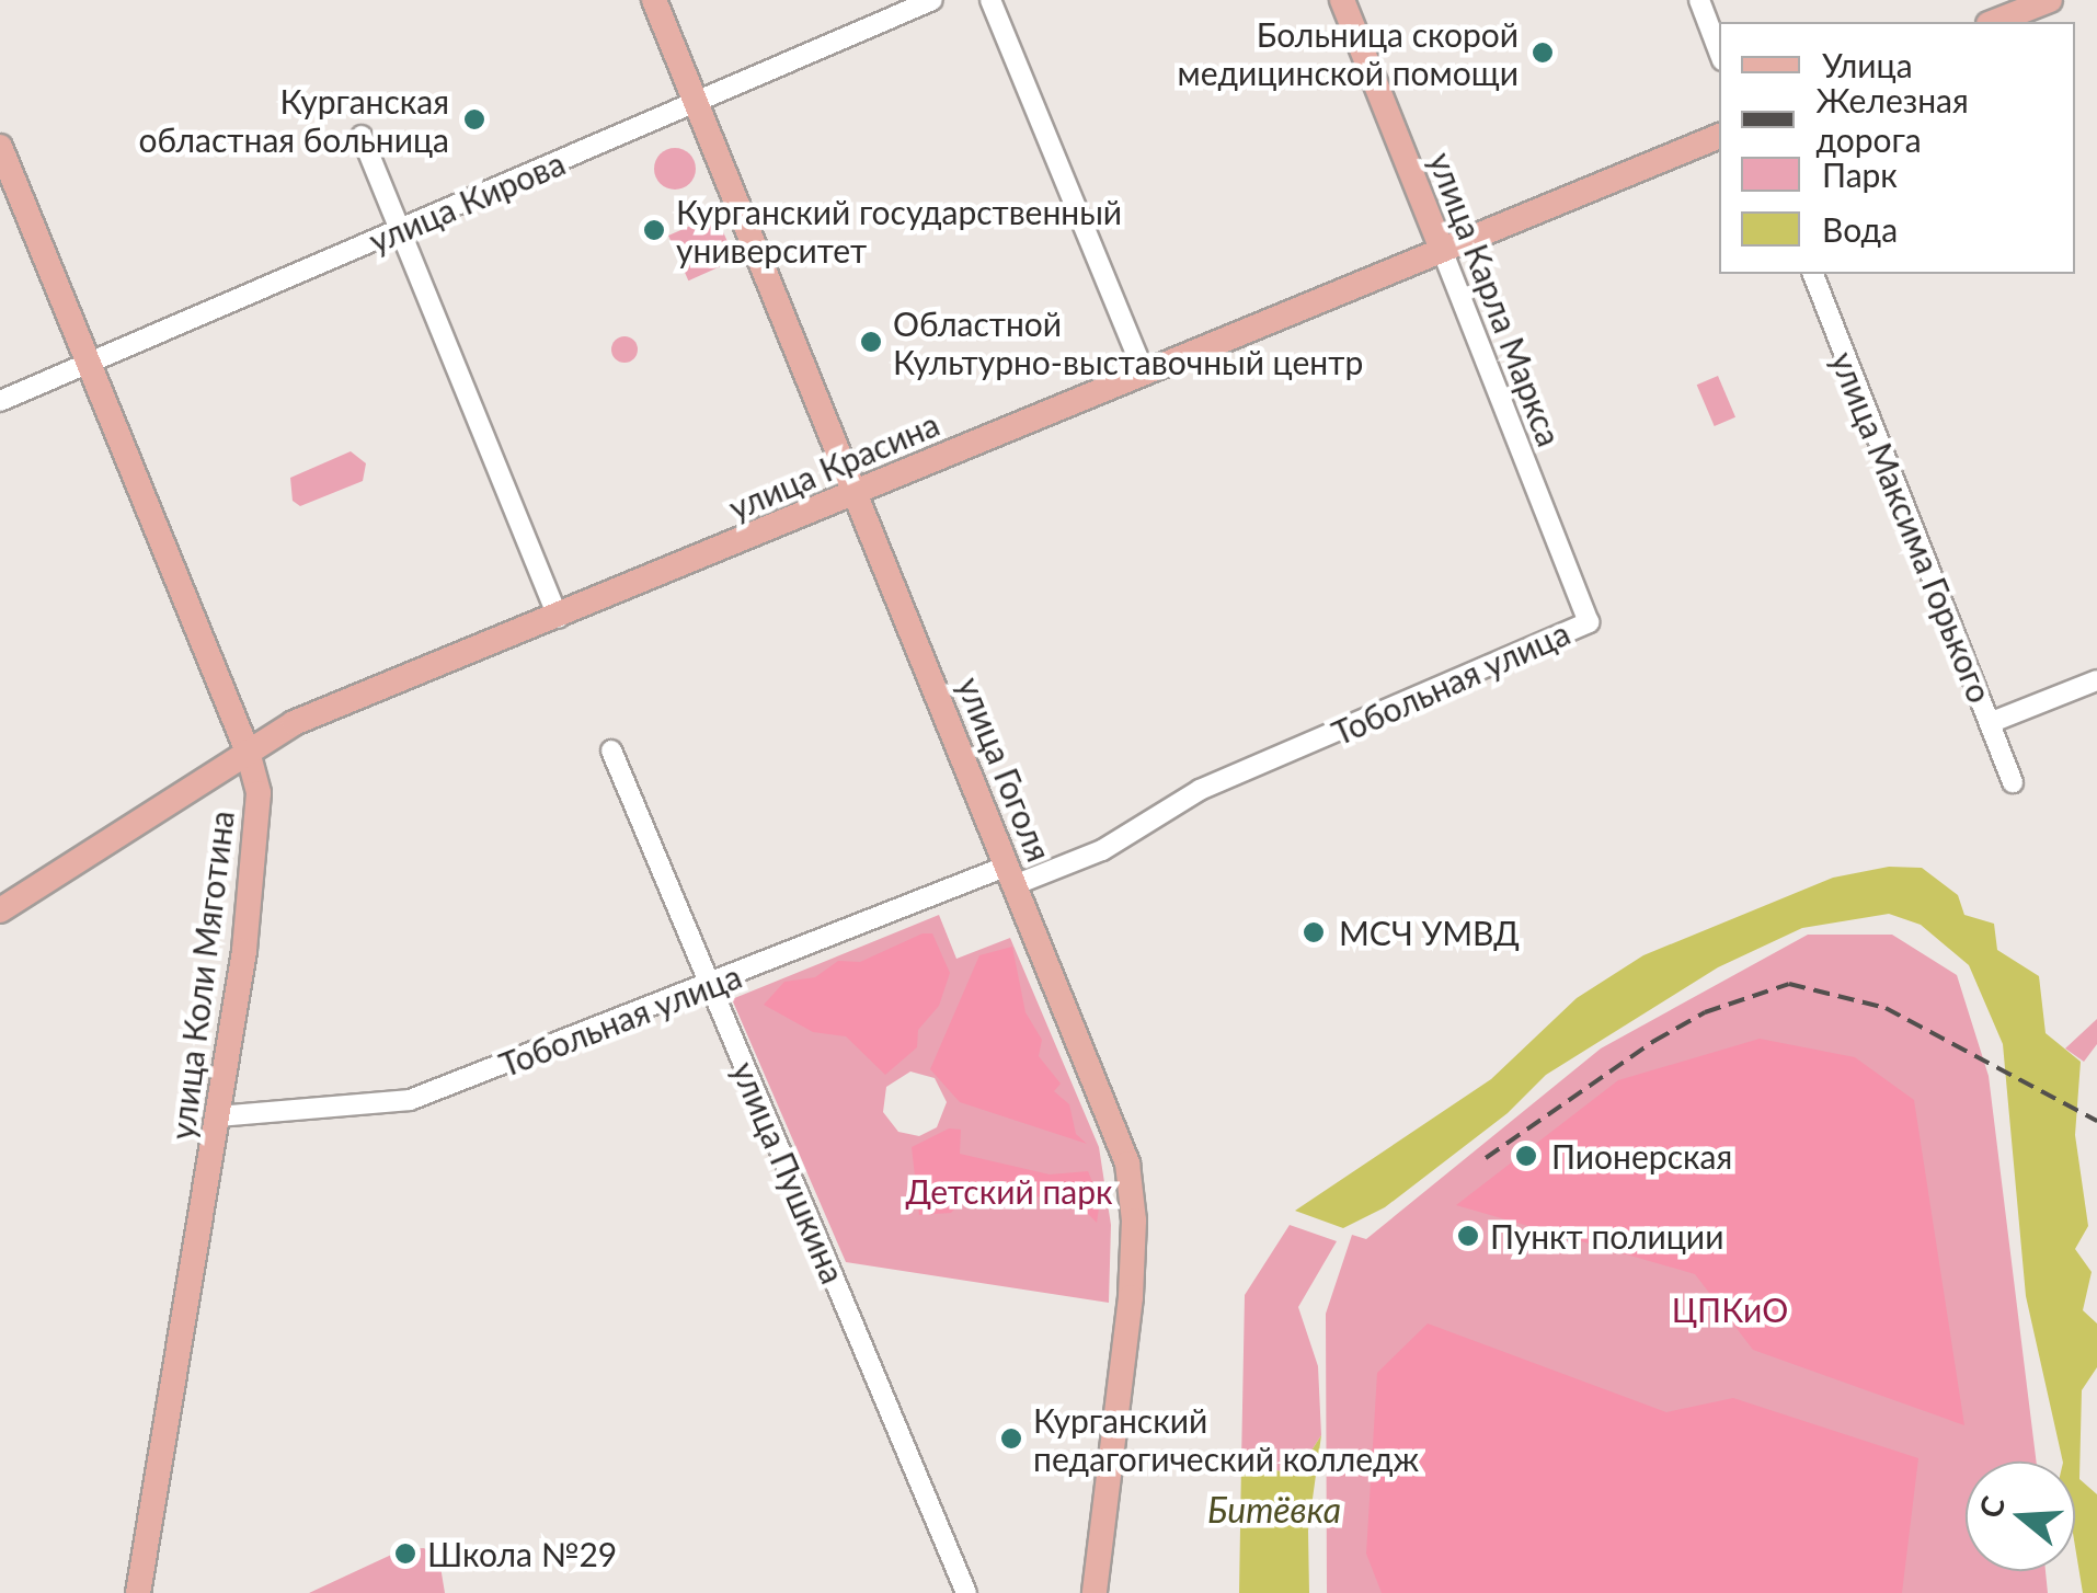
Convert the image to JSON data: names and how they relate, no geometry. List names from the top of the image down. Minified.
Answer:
{"streets":{"main road":["улица Карла Маркса","улица Красина","улица Гоголя","улица Коли Мяготина"],"street":["улица Кирова","улица Максима Горького","Тобольная улица","улица Пушкина"]},"crossings":[["улица Кирова","улица Гоголя"],["улица Кирова","улица Коли Мяготина"],["улица Карла Маркса","улица Красина"],["улица Карла Маркса","Тобольная улица"],["улица Красина","улица Гоголя"],["улица Красина","улица Коли Мяготина"],["Тобольная улица","улица Гоголя"],["Тобольная улица","улица Коли Мяготина"],["Тобольная улица","улица Пушкина"]],"water":["Битёвка"],"parks":["Детский парк","ЦПКиО"],"places":["Больница скорой медицинской помощи","Курганская областная больница","Курганский государственный университет","Областной Культурно-выставочный центр","МСЧ УМВД","Пионерская","Пункт полиции","Курганский педагогический колледж","Школа №29"],"legend":["Улица","Железная дорога","Парк","Вода"],"north":"left"}
